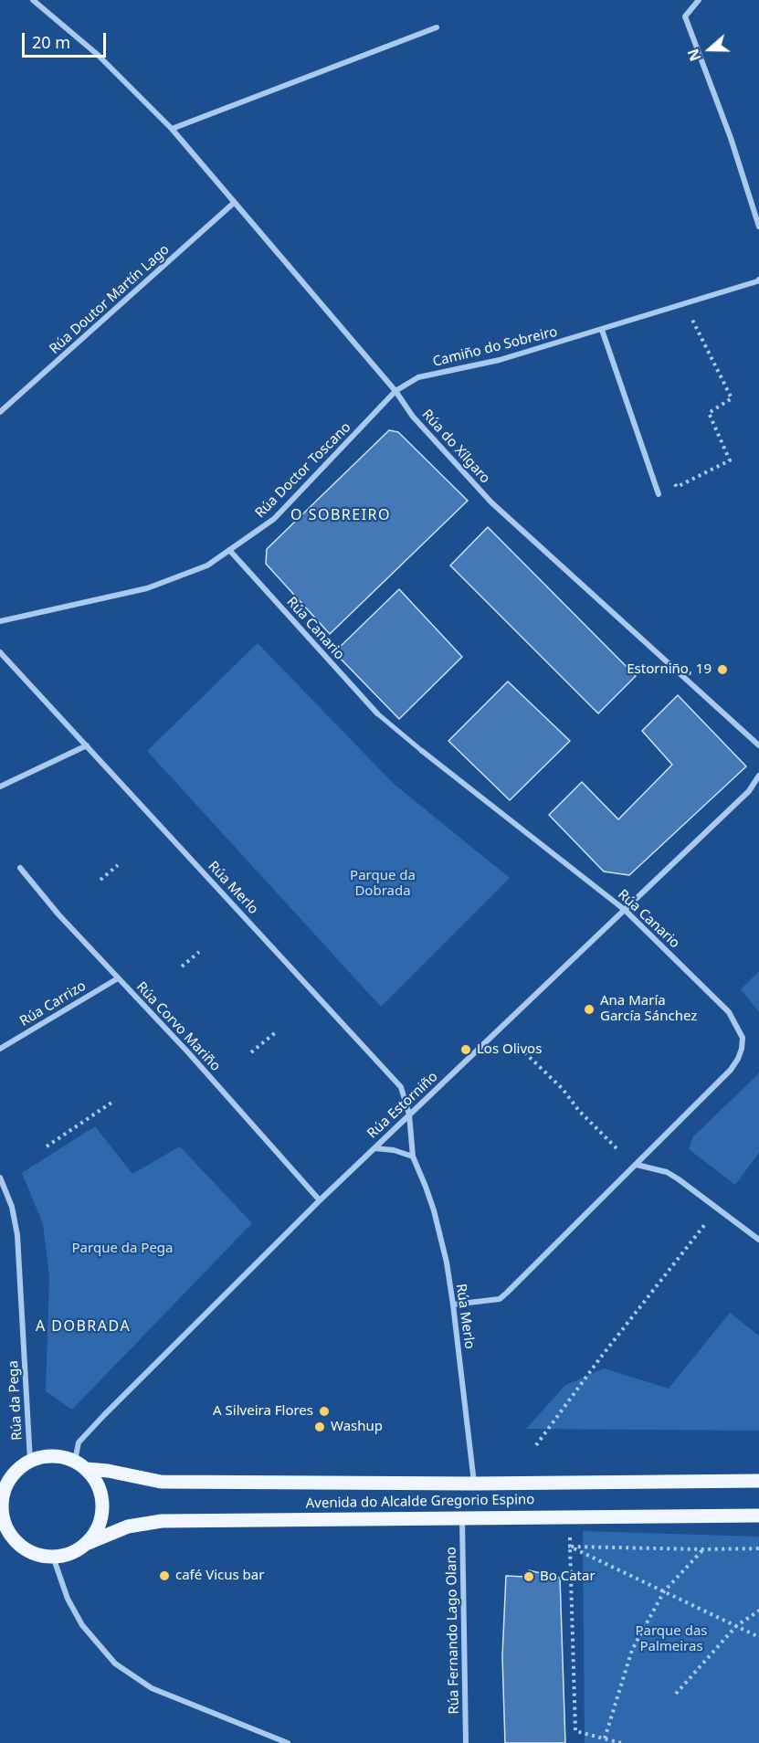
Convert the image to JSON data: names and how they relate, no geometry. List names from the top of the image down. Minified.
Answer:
{"streets":{"main road":["Avenida do Alcalde Gregorio Espino"],"street":["Rúa Doutor Martín Lago","Camiño do Sobreiro","Rúa do Xílgaro","Rúa Doctor Toscano","Rúa Canario","Rúa Merlo","Rúa Carrizo","Rúa Corvo Mariño","Rúa Estorniño","Rúa da Pega","Rúa Fernando Lago Olano"]},"crossings":[["Rúa Doutor Martín Lago","Rúa do Xílgaro"],["Camiño do Sobreiro","Rúa do Xílgaro"],["Camiño do Sobreiro","Rúa Doctor Toscano"],["Rúa do Xílgaro","Rúa Doctor Toscano"],["Rúa Doctor Toscano","Rúa Canario"],["Rúa Canario","Rúa Merlo"],["Rúa Canario","Rúa Estorniño"],["Rúa Merlo","Rúa Estorniño"],["Rúa Merlo","Avenida do Alcalde Gregorio Espino"],["Rúa Carrizo","Rúa Corvo Mariño"],["Rúa Corvo Mariño","Rúa Estorniño"],["Rúa Estorniño","Rúa da Pega"],["Rúa Estorniño","Avenida do Alcalde Gregorio Espino"],["Rúa da Pega","Avenida do Alcalde Gregorio Espino"],["Avenida do Alcalde Gregorio Espino","Rúa Fernando Lago Olano"]],"districts":["O SOBREIRO","A DOBRADA"],"parks":["Parque da Dobrada","Parque da Pega","Parque das Palmeiras"],"places":["Estorniño, 19","Ana María García Sánchez","Los Olivos","A Silveira Flores","Washup","café Vicus bar","Bo Catar"],"scale_bar":"20 m","north":"left"}
